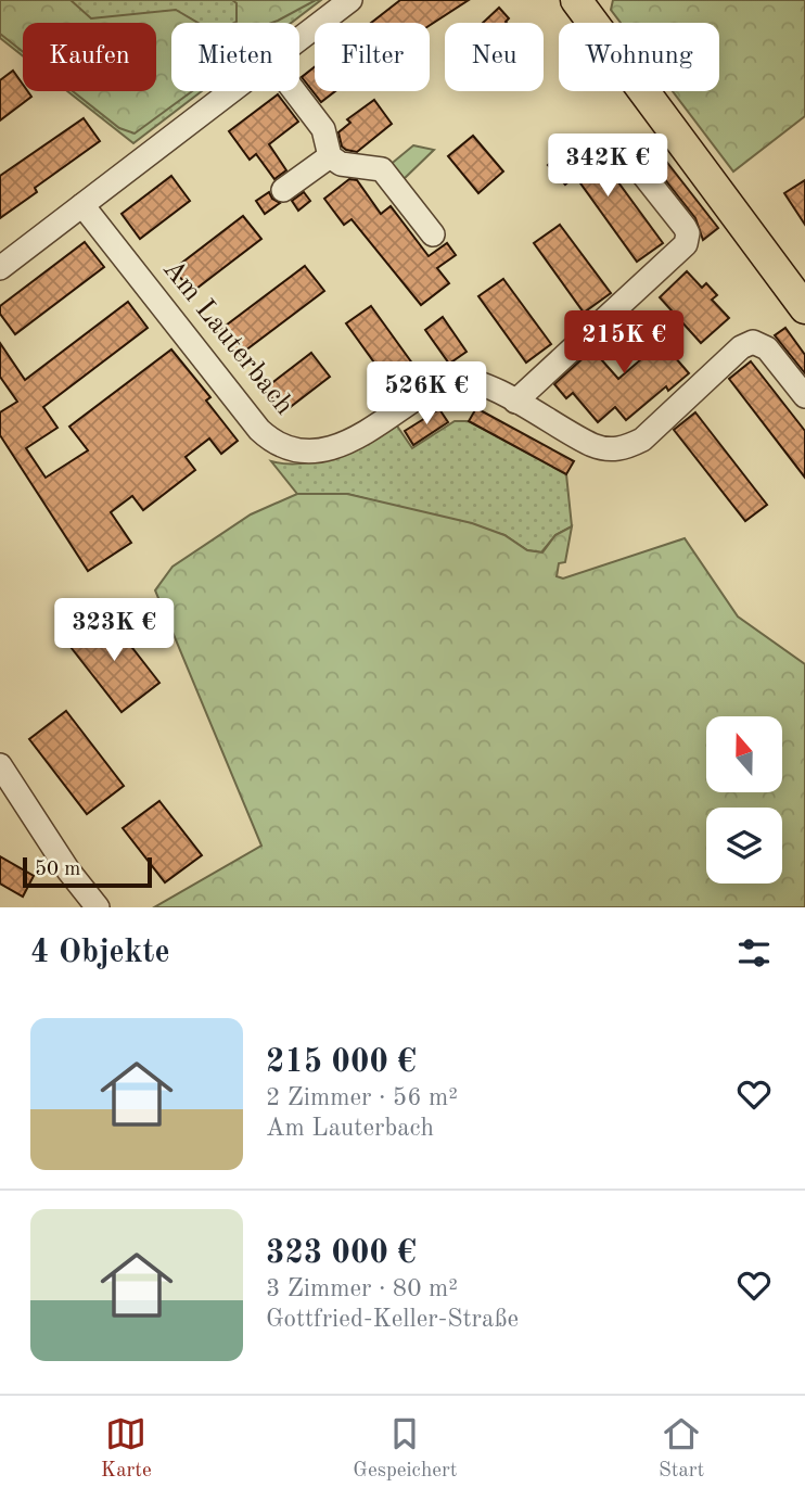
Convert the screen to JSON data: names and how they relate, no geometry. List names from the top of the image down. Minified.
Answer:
{"streets":{"street":["Am Lauterbach"]},"scale_bar":"50 m","north":"top","page":{"chip":["Kaufen","Mieten","Filter","Neu","Wohnung"],"price":["342K €","215K €","526K €","323K €"],"scale":"50 m","heading":"4 Objekte","list":[{"name":"215 000 €","note":"2 Zimmer · 56 m² · Am Lauterbach"},{"name":"323 000 €","note":"3 Zimmer · 80 m² · Gottfried-Keller-Straße"}],"tabs":["Karte","Gespeichert","Start"]}}
